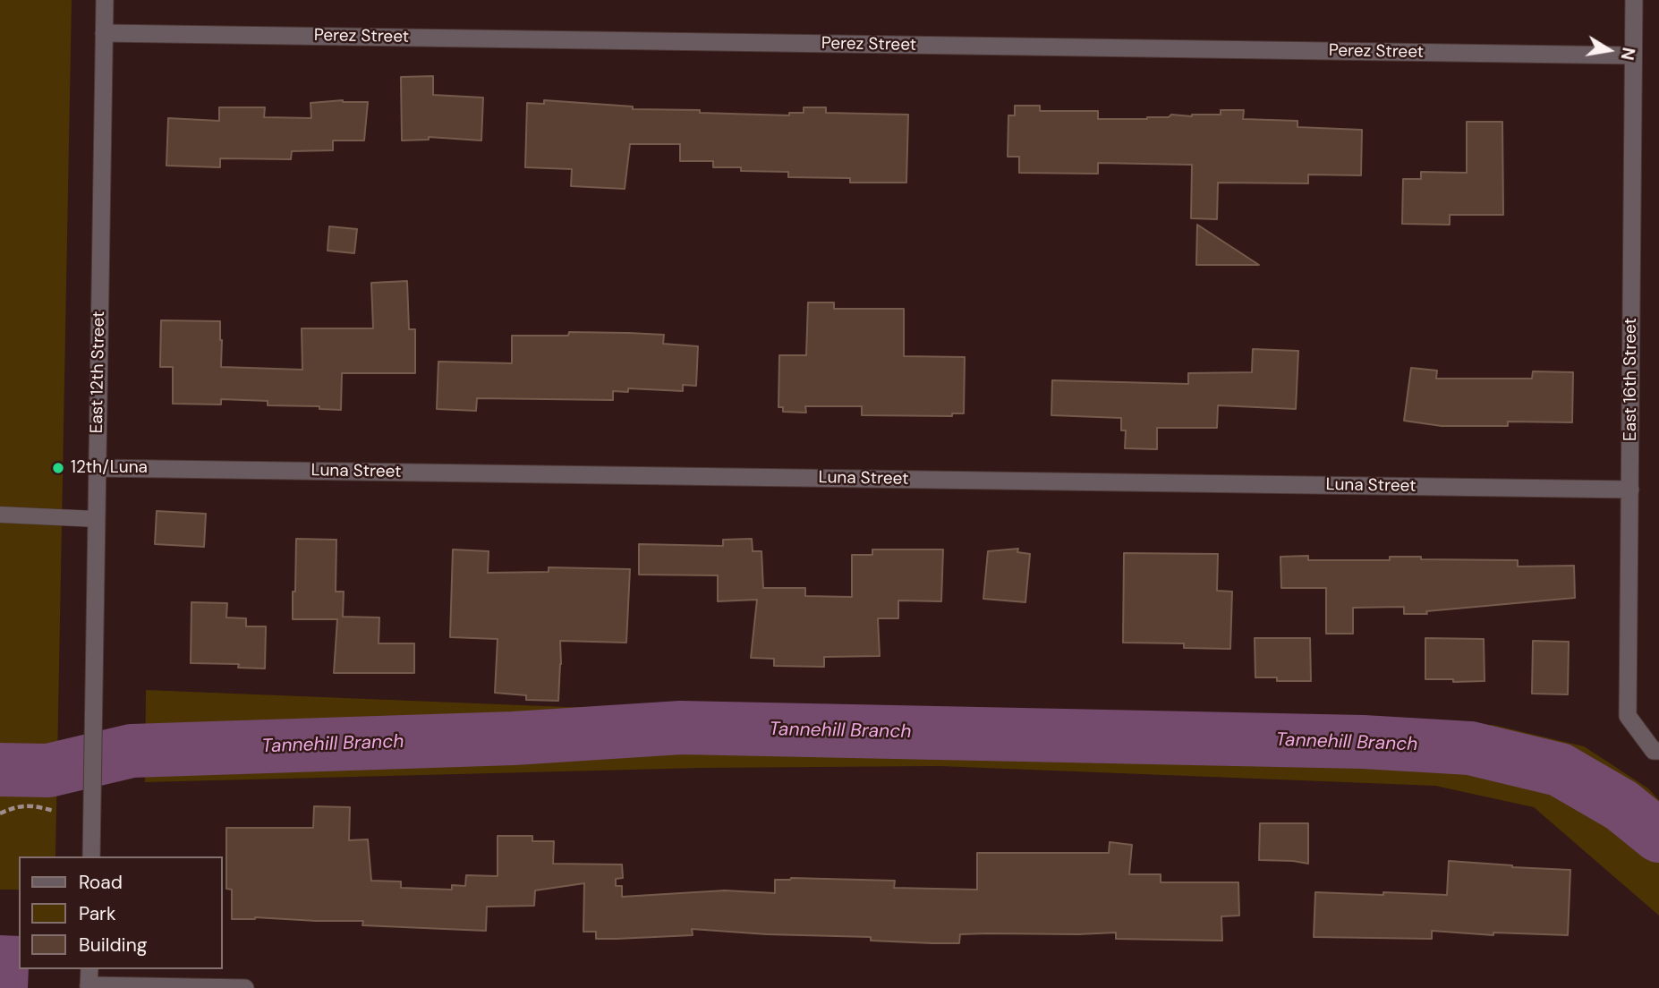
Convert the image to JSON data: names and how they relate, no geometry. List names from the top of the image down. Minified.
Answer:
{"streets":{"street":["Perez Street","East 12th Street","East 16th Street","Luna Street"]},"crossings":[["Perez Street","East 12th Street"],["Perez Street","East 16th Street"],["East 12th Street","Luna Street"],["East 16th Street","Luna Street"]],"water":["Tannehill Branch"],"places":["12th/Luna"],"legend":["Road","Park","Building"],"north":"right"}
